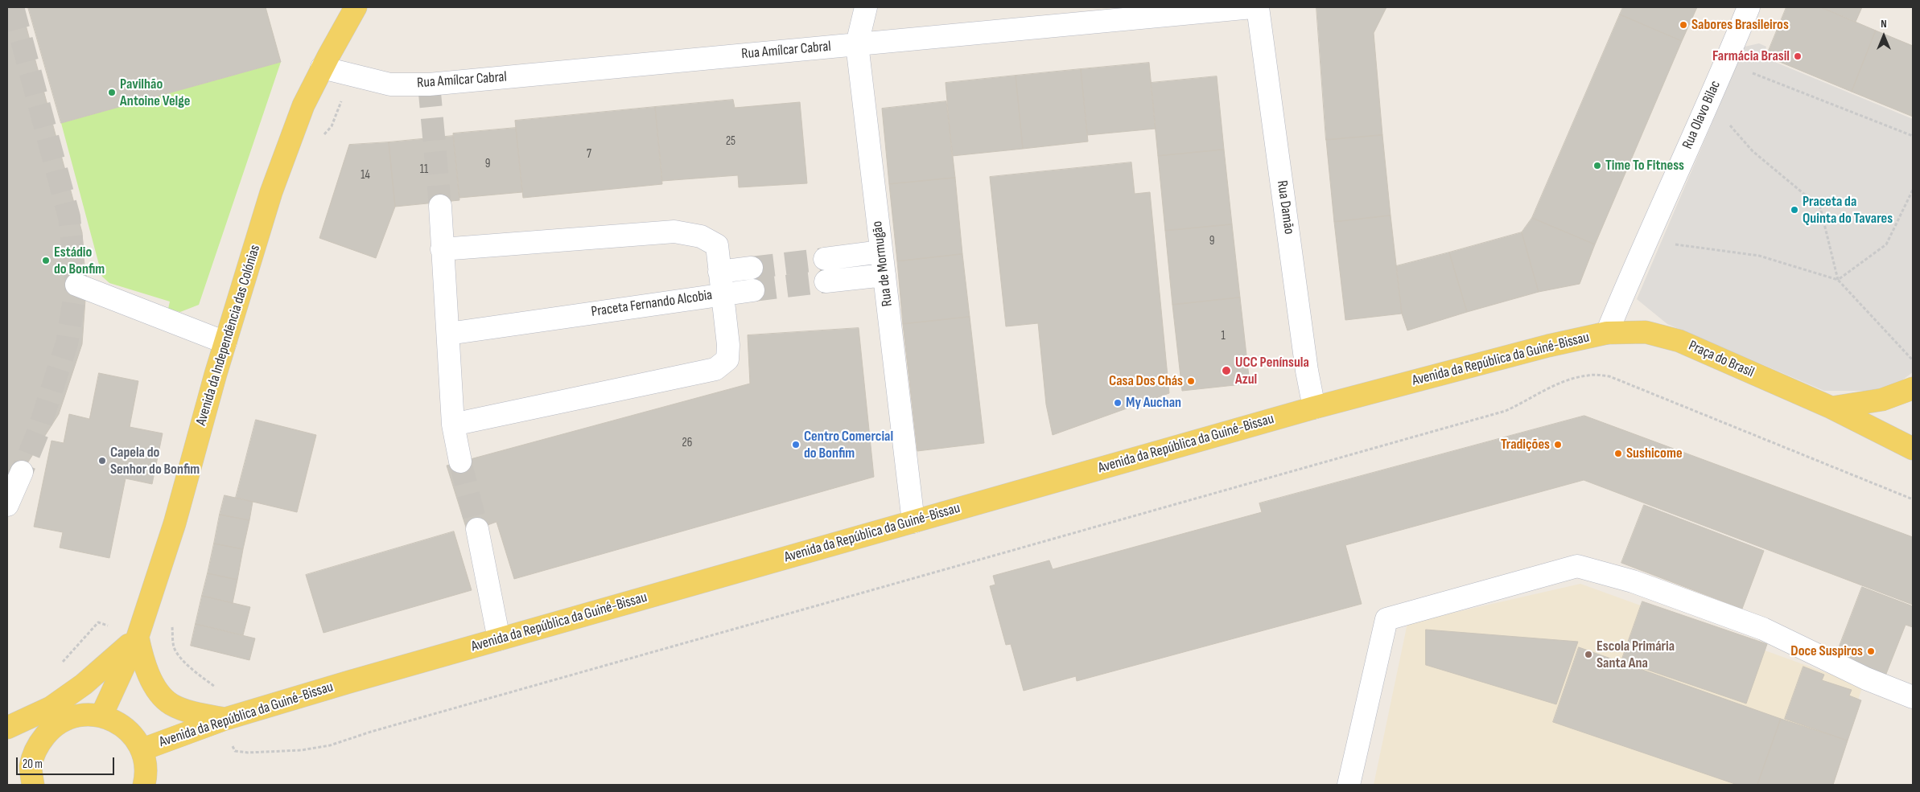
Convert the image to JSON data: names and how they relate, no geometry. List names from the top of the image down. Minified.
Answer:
{"streets":{"main road":["Avenida da Independência das Colónias","Avenida da República da Guiné-Bissau","Praça do Brasil"],"street":["Rua Amílcar Cabral","Rua Olavo Bilac","Rua Damão","Rua de Mormugão","Praceta Fernando Alcobia"]},"crossings":[["Rua Amílcar Cabral","Rua de Mormugão"],["Rua Amílcar Cabral","Avenida da Independência das Colónias"],["Rua Olavo Bilac","Avenida da República da Guiné-Bissau"],["Rua Olavo Bilac","Praça do Brasil"],["Rua Damão","Avenida da República da Guiné-Bissau"],["Rua de Mormugão","Avenida da República da Guiné-Bissau"],["Avenida da República da Guiné-Bissau","Praça do Brasil"]],"places":["Sabores Brasileiros","Farmácia Brasil","Pavilhão Antoine Velge","Time To Fitness","Praceta da Quinta do Tavares","Estádio do Bonfim","UCC Península Azul","Casa Dos Chás","My Auchan","Centro Comercial do Bonfim","Tradições","Sushicome","Capela do Senhor do Bonfim","Doce Suspiros","Escola Primária Santa Ana"],"house_numbers":["25","7","9","11","14","9","1","26"],"scale_bar":"20 m","north":"top"}
